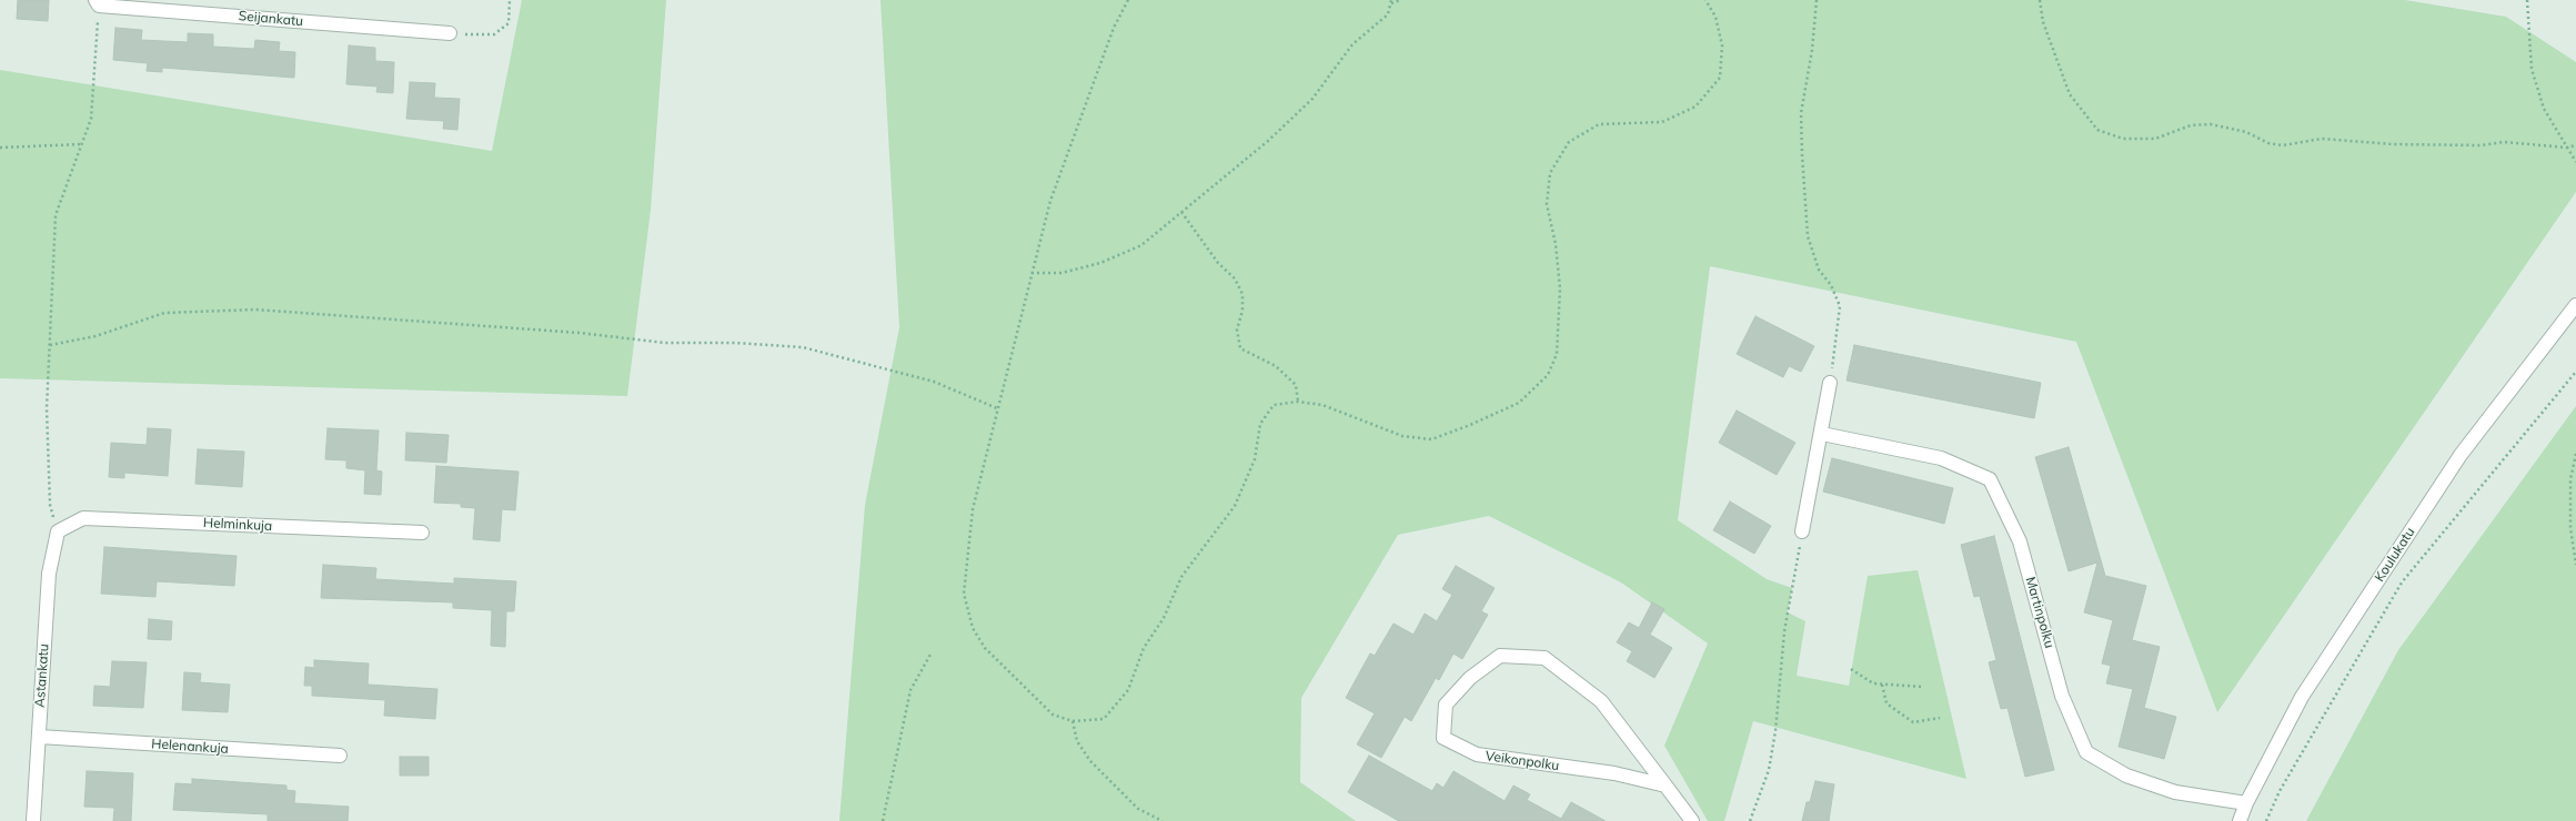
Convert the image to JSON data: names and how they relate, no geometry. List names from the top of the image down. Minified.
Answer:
{"streets":{"street":["Seijankatu","Helminkuja","Koulukatu","Martinpolku","Astankatu","Helenankuja","Veikonpolku"]},"crossings":[["Helminkuja","Astankatu"],["Koulukatu","Martinpolku"],["Astankatu","Helenankuja"]]}
